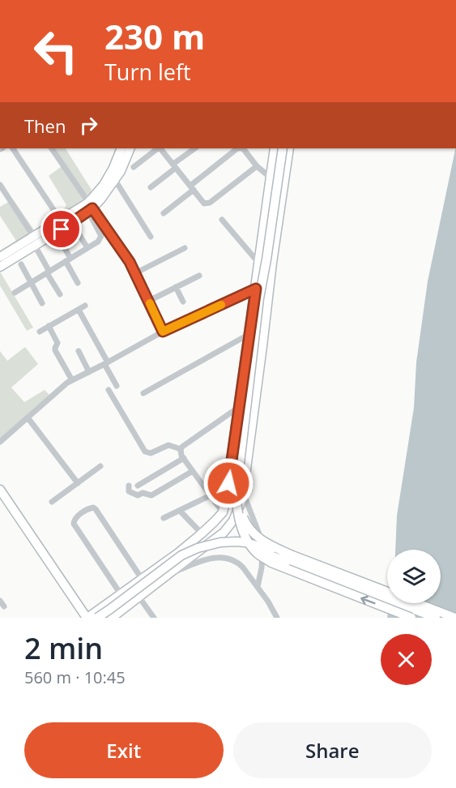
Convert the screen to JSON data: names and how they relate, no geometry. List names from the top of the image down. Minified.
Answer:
{"page":{"turn":["230 m","Turn left"],"then":"Then","heading":["2 min","560 m · 10:45"],"buttons":["Exit","Share"]}}
